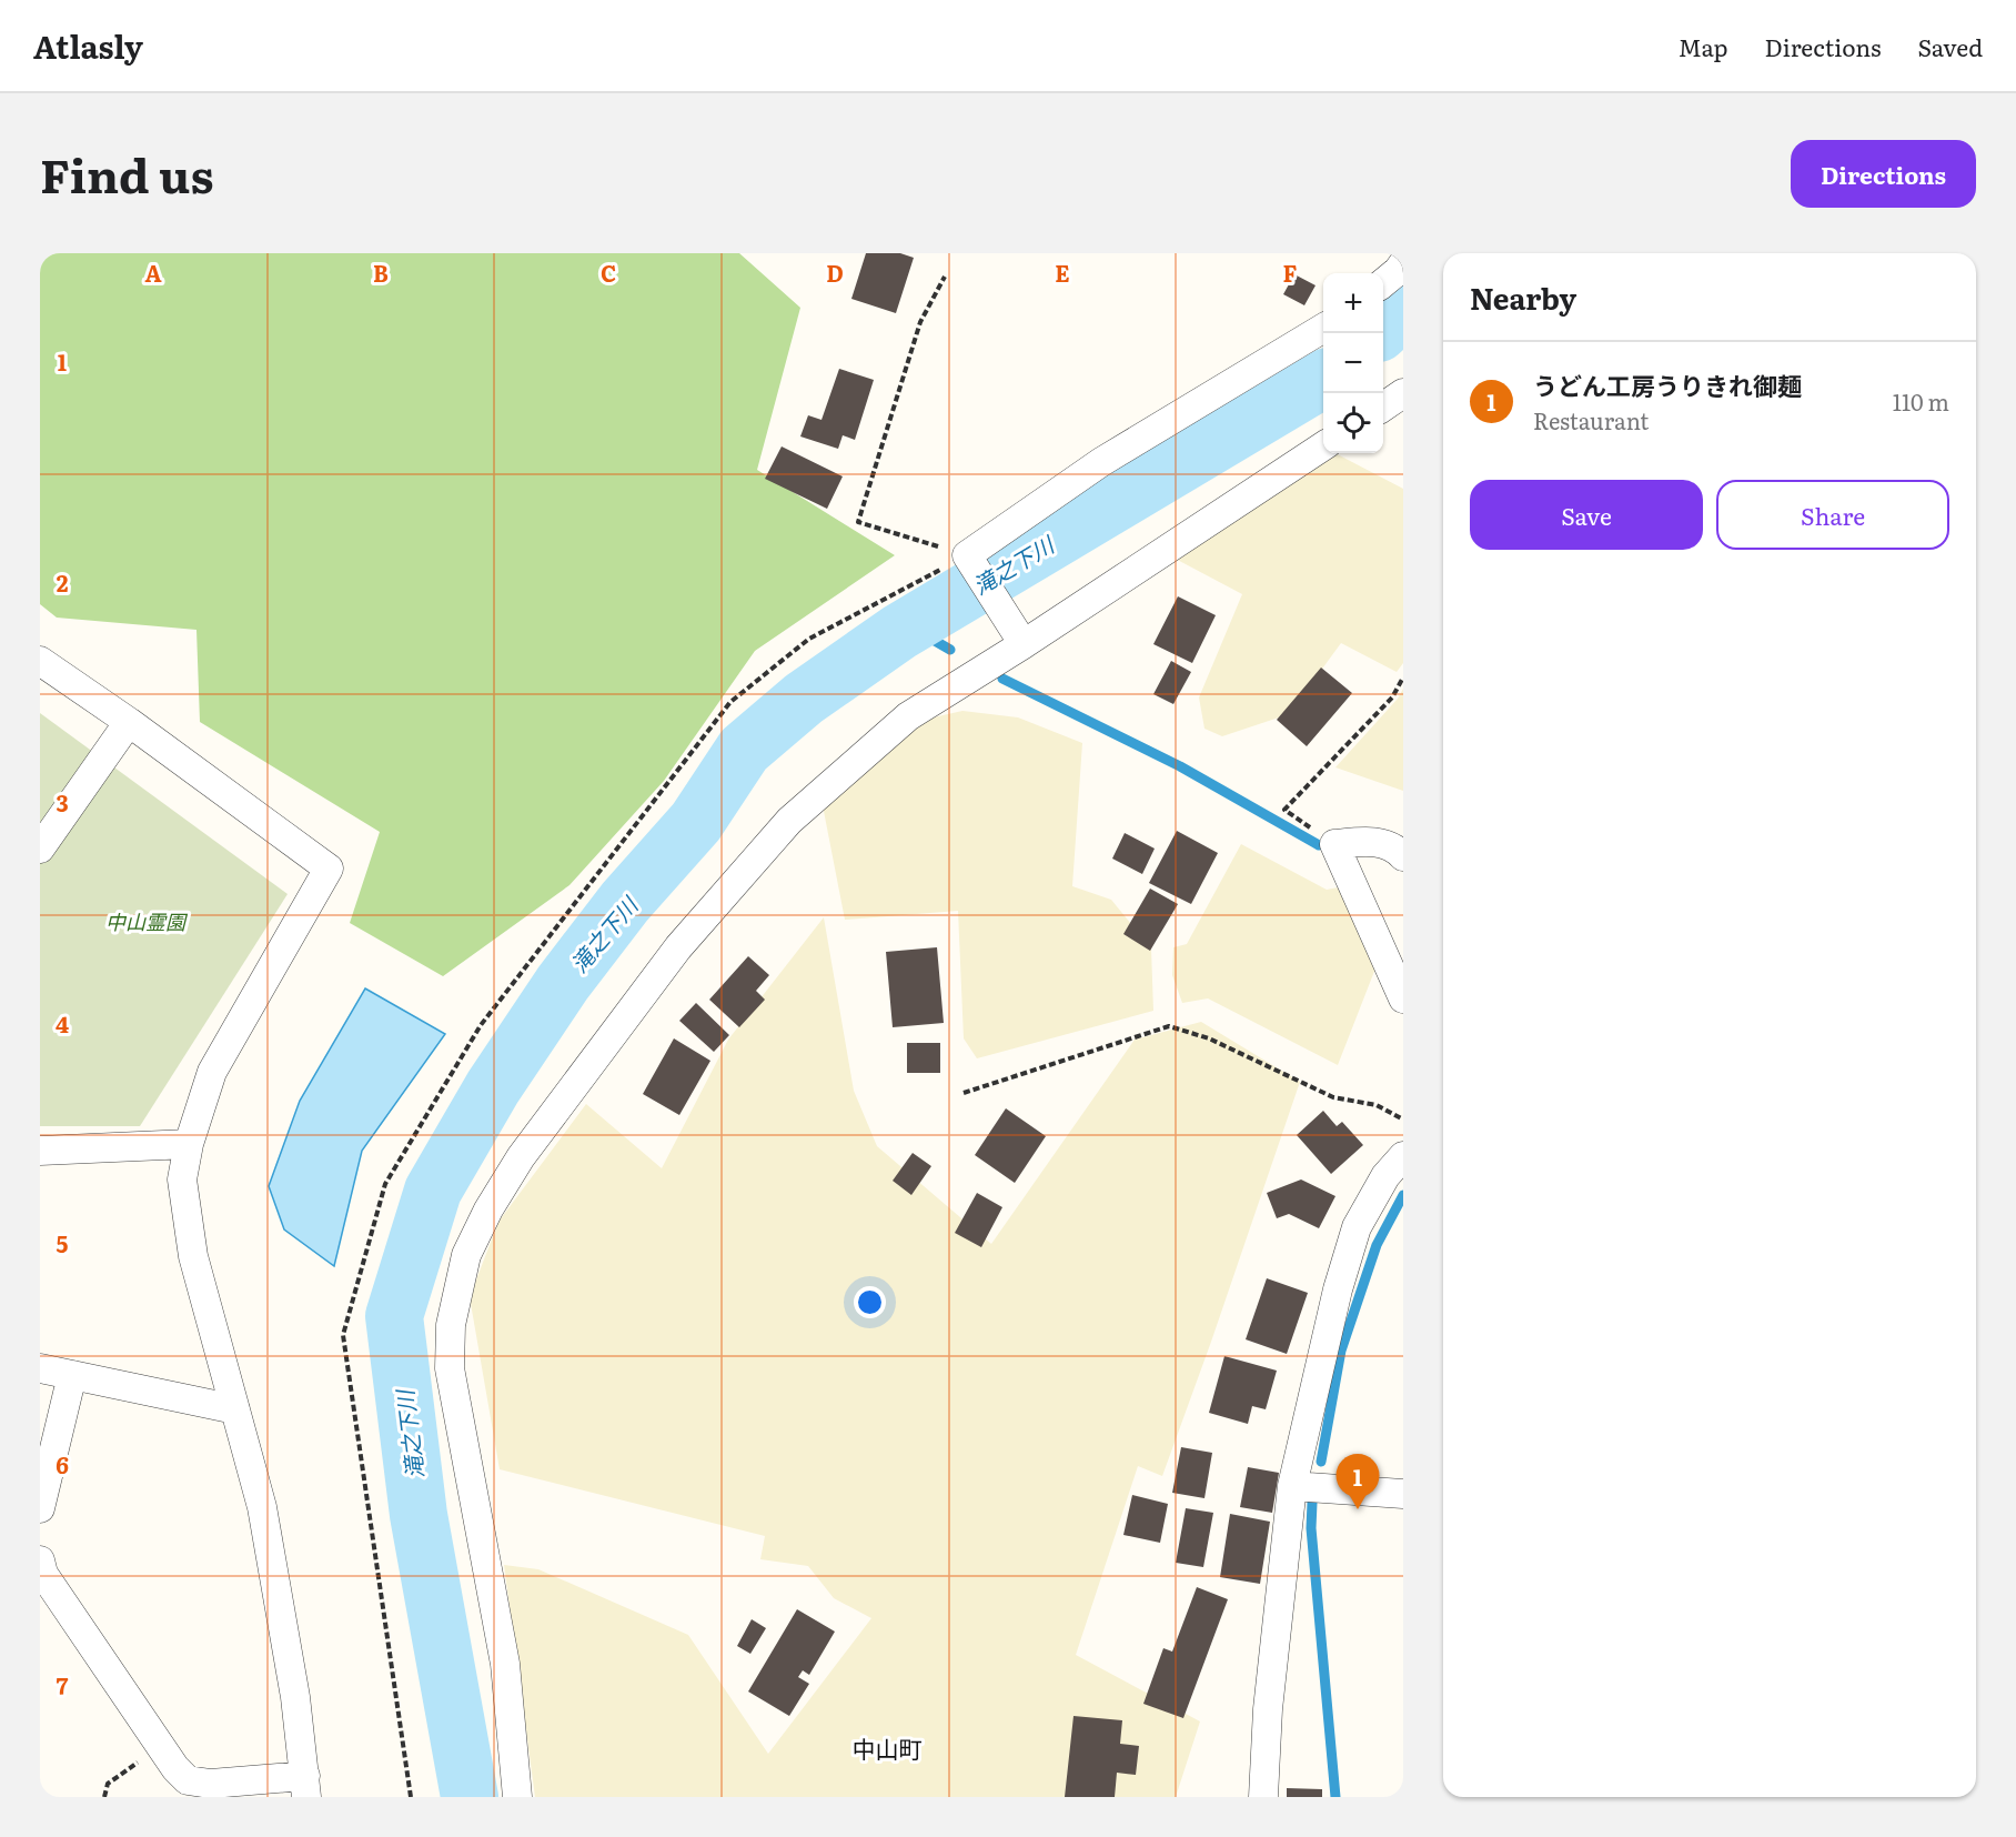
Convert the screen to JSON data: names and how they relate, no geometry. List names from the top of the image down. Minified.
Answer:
{"districts":["中山町"],"water":["滝之下川"],"parks":["中山霊園"],"page":{"header":"Atlasly","nav":["Map","Directions","Saved"],"title":"Find us","buttons":["Directions",["Save","Share"]],"heading":"Nearby","map_buttons":["+","−"],"list":[{"mark":"1","name":"うどん工房うりきれ御麺","note":"Restaurant","value":"110 m"}],"pins":"1"},"grid":{"columns":["A","B","C","D","E","F"],"rows":["1","2","3","4","5","6","7"]}}
